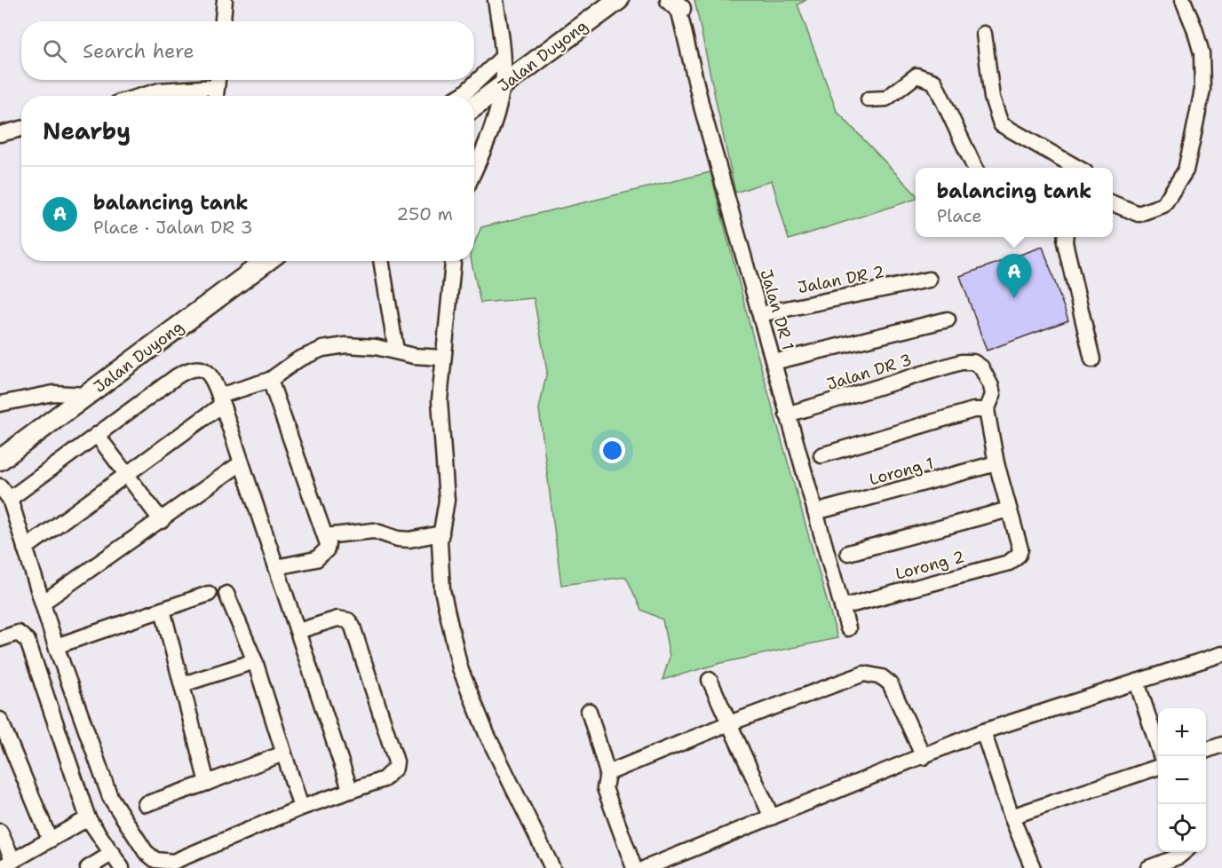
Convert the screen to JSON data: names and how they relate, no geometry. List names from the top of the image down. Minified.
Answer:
{"streets":{"main road":["Jalan Duyong"],"street":["Jalan DR 2","Jalan DR 1","Jalan DR 3","Lorong 1","Lorong 2"]},"crossings":[["Jalan DR 2","Jalan DR 1"],["Jalan DR 1","Jalan DR 3"],["Jalan DR 1","Lorong 1"],["Jalan DR 1","Lorong 2"]],"page":{"search":"Search here","heading":"Nearby","list":[{"mark":"A","name":"balancing tank","note":"Place · Jalan DR 3","value":"250 m"}],"popup":["balancing tank","Place"],"pins":"A","map_buttons":["+","−"]}}
